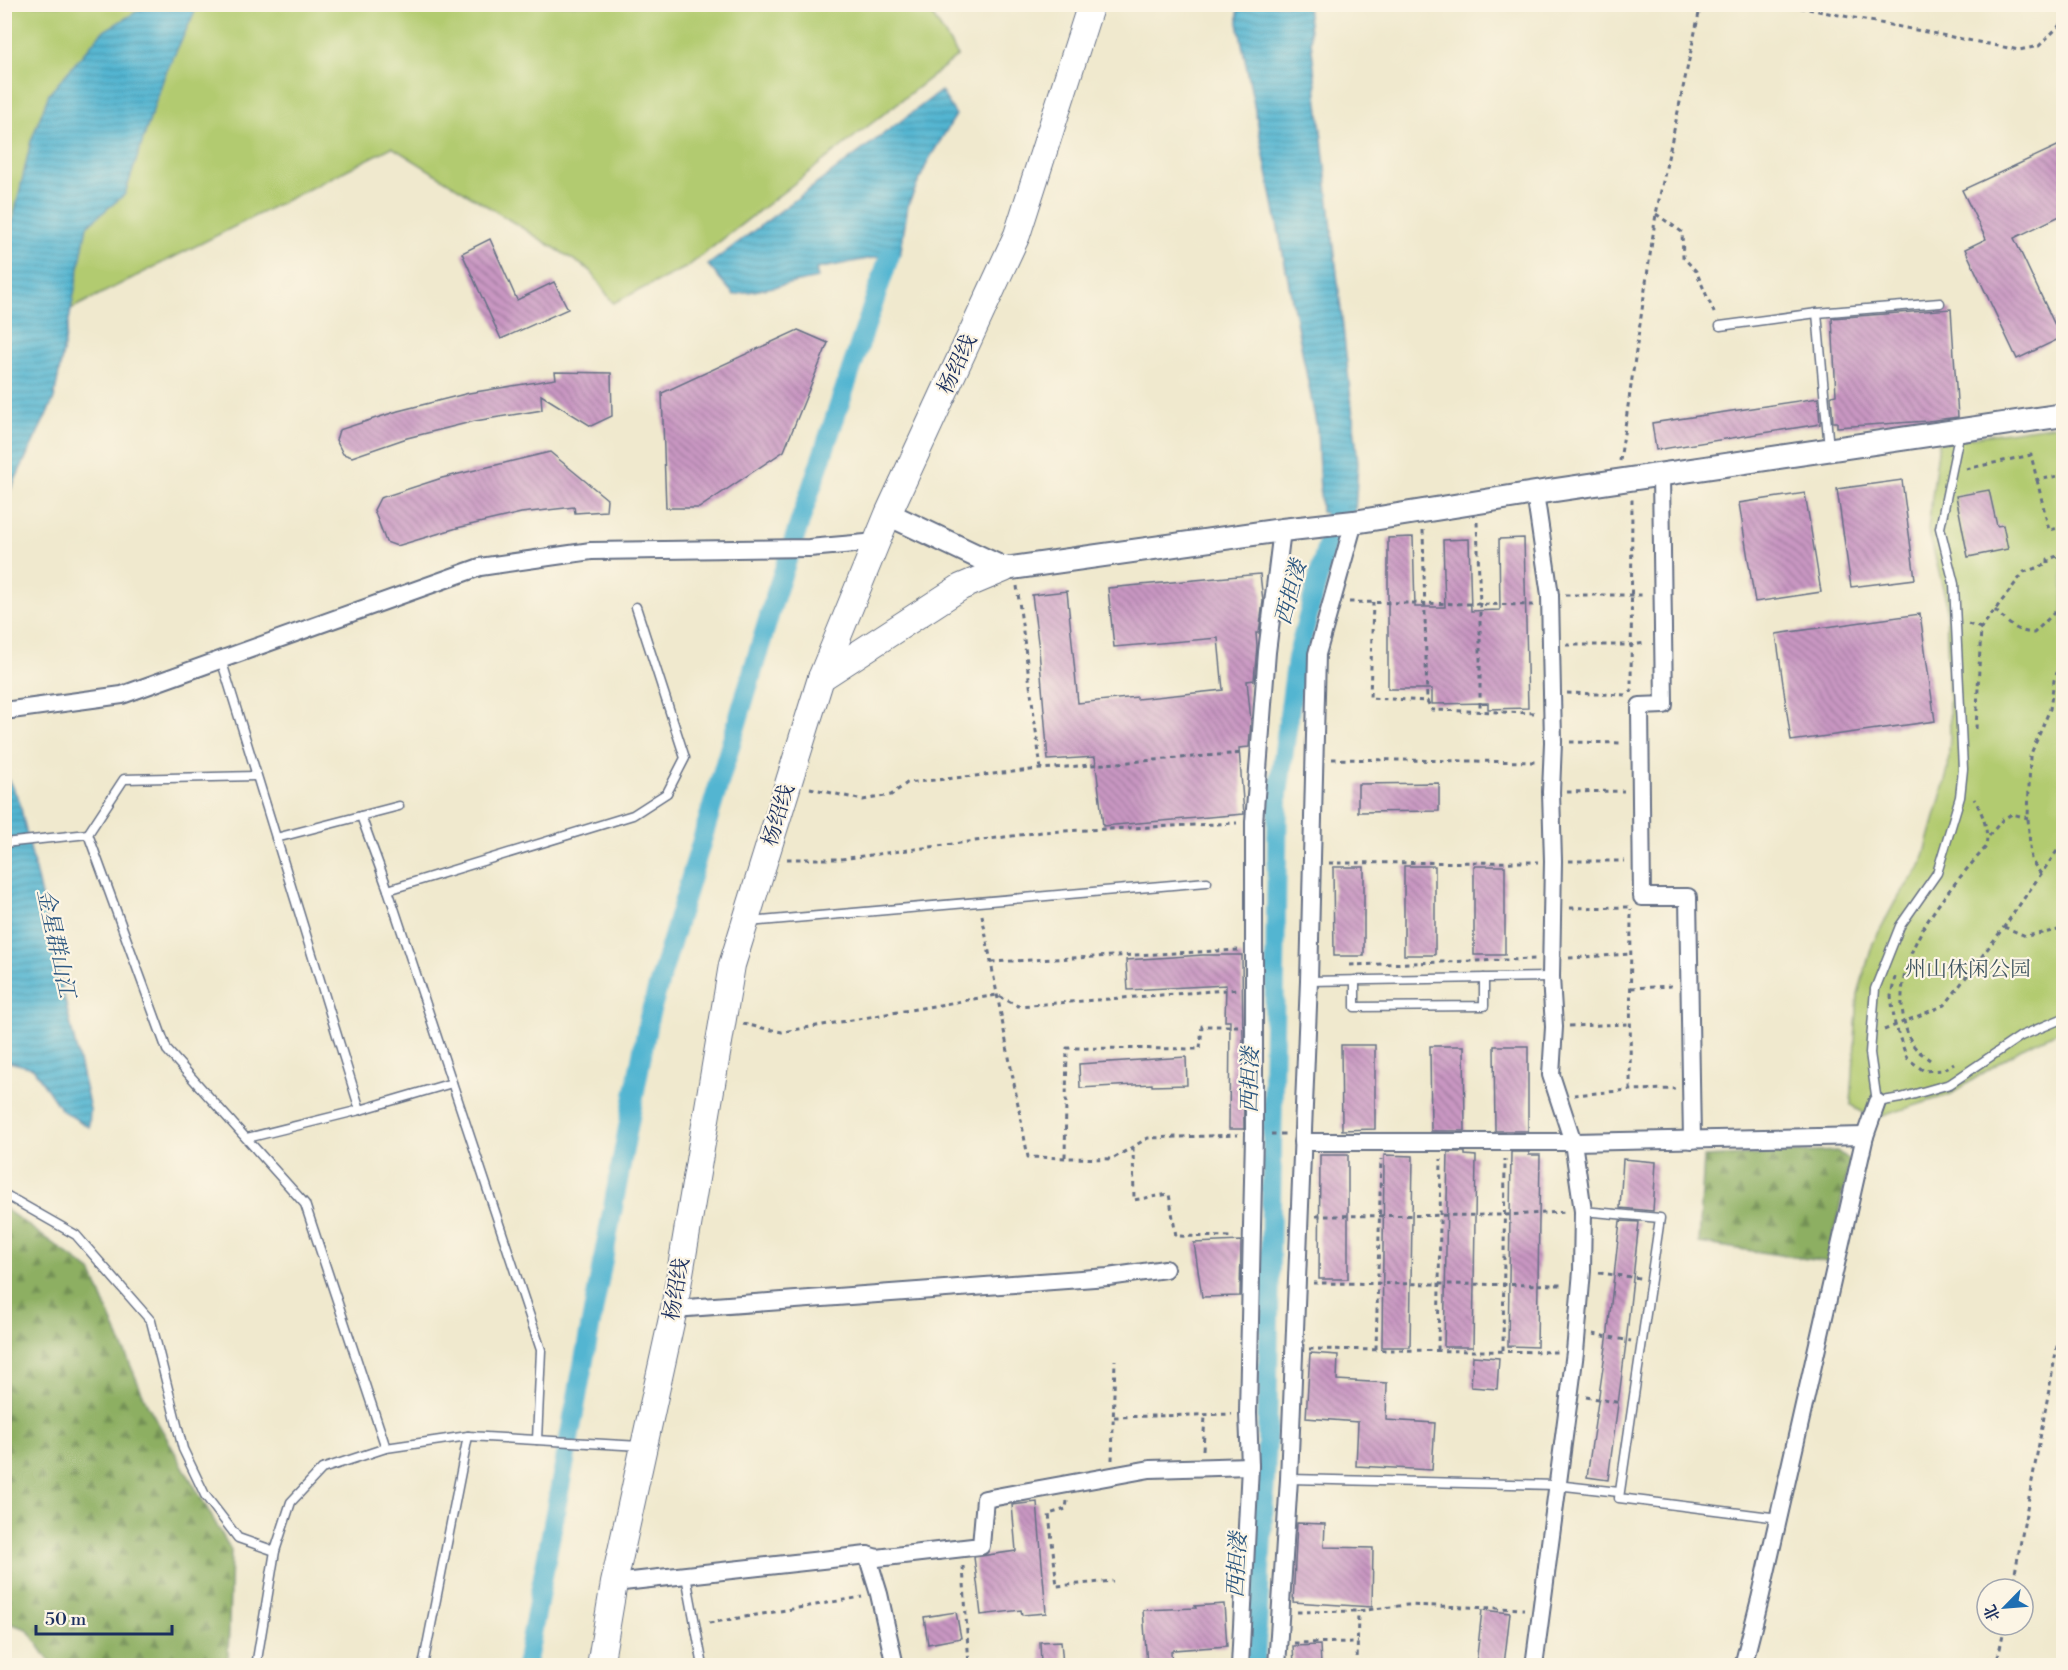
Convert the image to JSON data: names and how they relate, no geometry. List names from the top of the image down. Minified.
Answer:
{"streets":{"main road":["杨绍线"]},"water":["西担溇","金星群山江"],"parks":["州山休闲公园"],"scale_bar":"50 m","north":"bottom left"}
